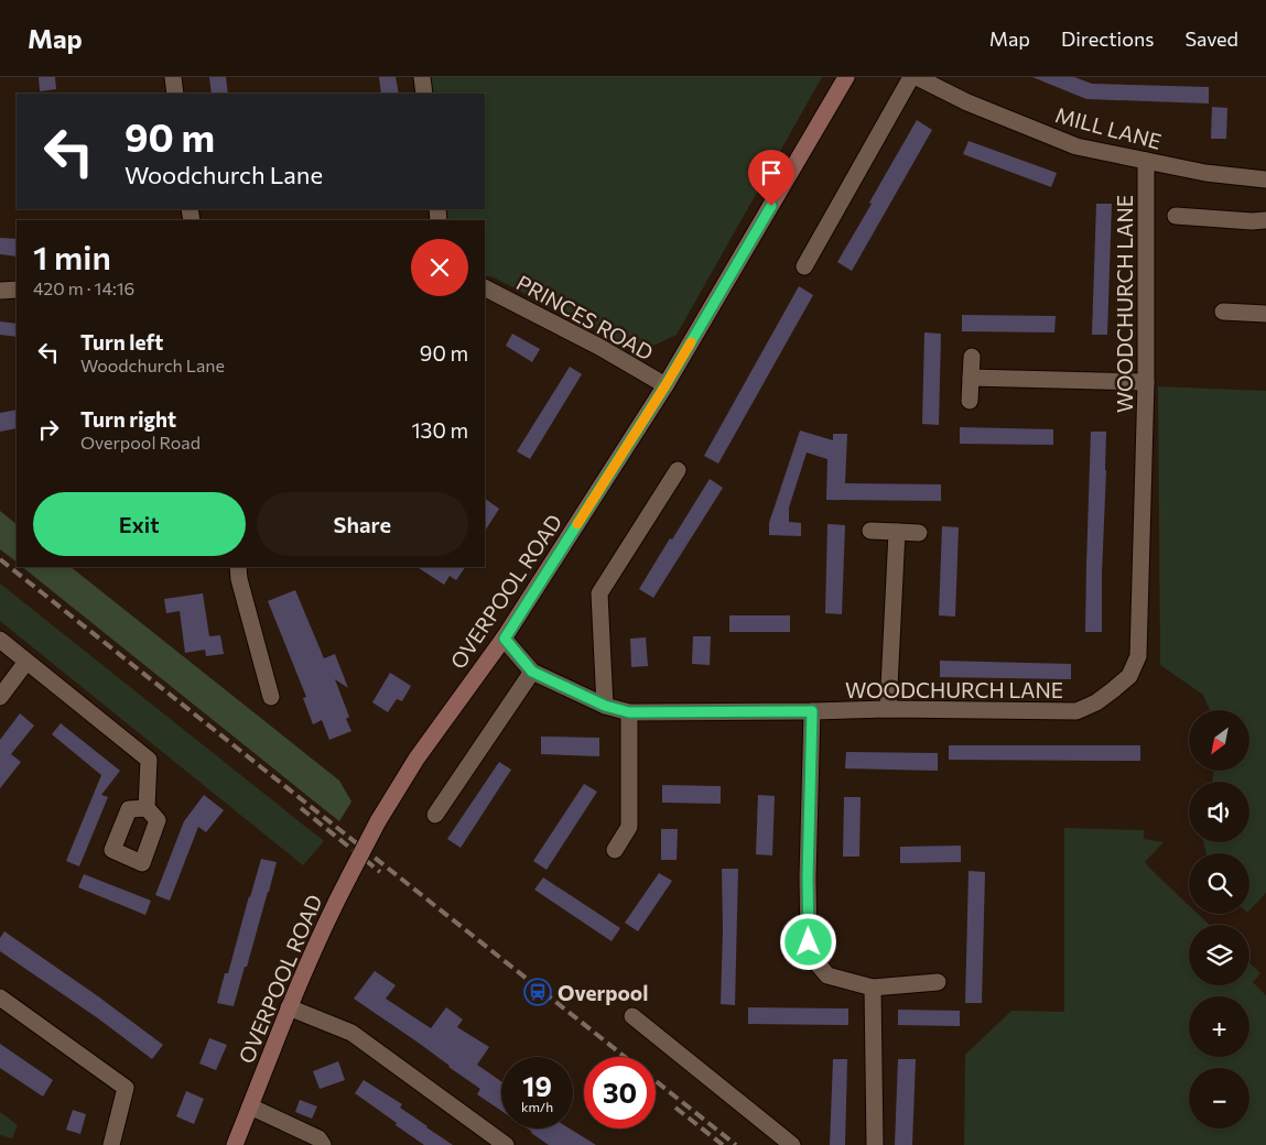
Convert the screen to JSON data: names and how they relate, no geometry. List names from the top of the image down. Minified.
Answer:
{"streets":{"main road":["OVERPOOL ROAD"],"street":["MILL LANE","WOODCHURCH LANE","PRINCES ROAD"]},"crossings":[["MILL LANE","WOODCHURCH LANE"],["WOODCHURCH LANE","OVERPOOL ROAD"],["PRINCES ROAD","OVERPOOL ROAD"]],"places":{"station":["Overpool"]},"north":"bottom left","page":{"header":"Map","nav":["Map","Directions","Saved"],"turn":["90 m","Woodchurch Lane"],"heading":["1 min","420 m · 14:16"],"list":[{"name":"Turn left","note":"Woodchurch Lane","value":"90 m"},{"name":"Turn right","note":"Overpool Road","value":"130 m"}],"buttons":["Exit","Share"],"map_buttons":["+","−"],"speed":"19 km/h","limit":"30"}}
